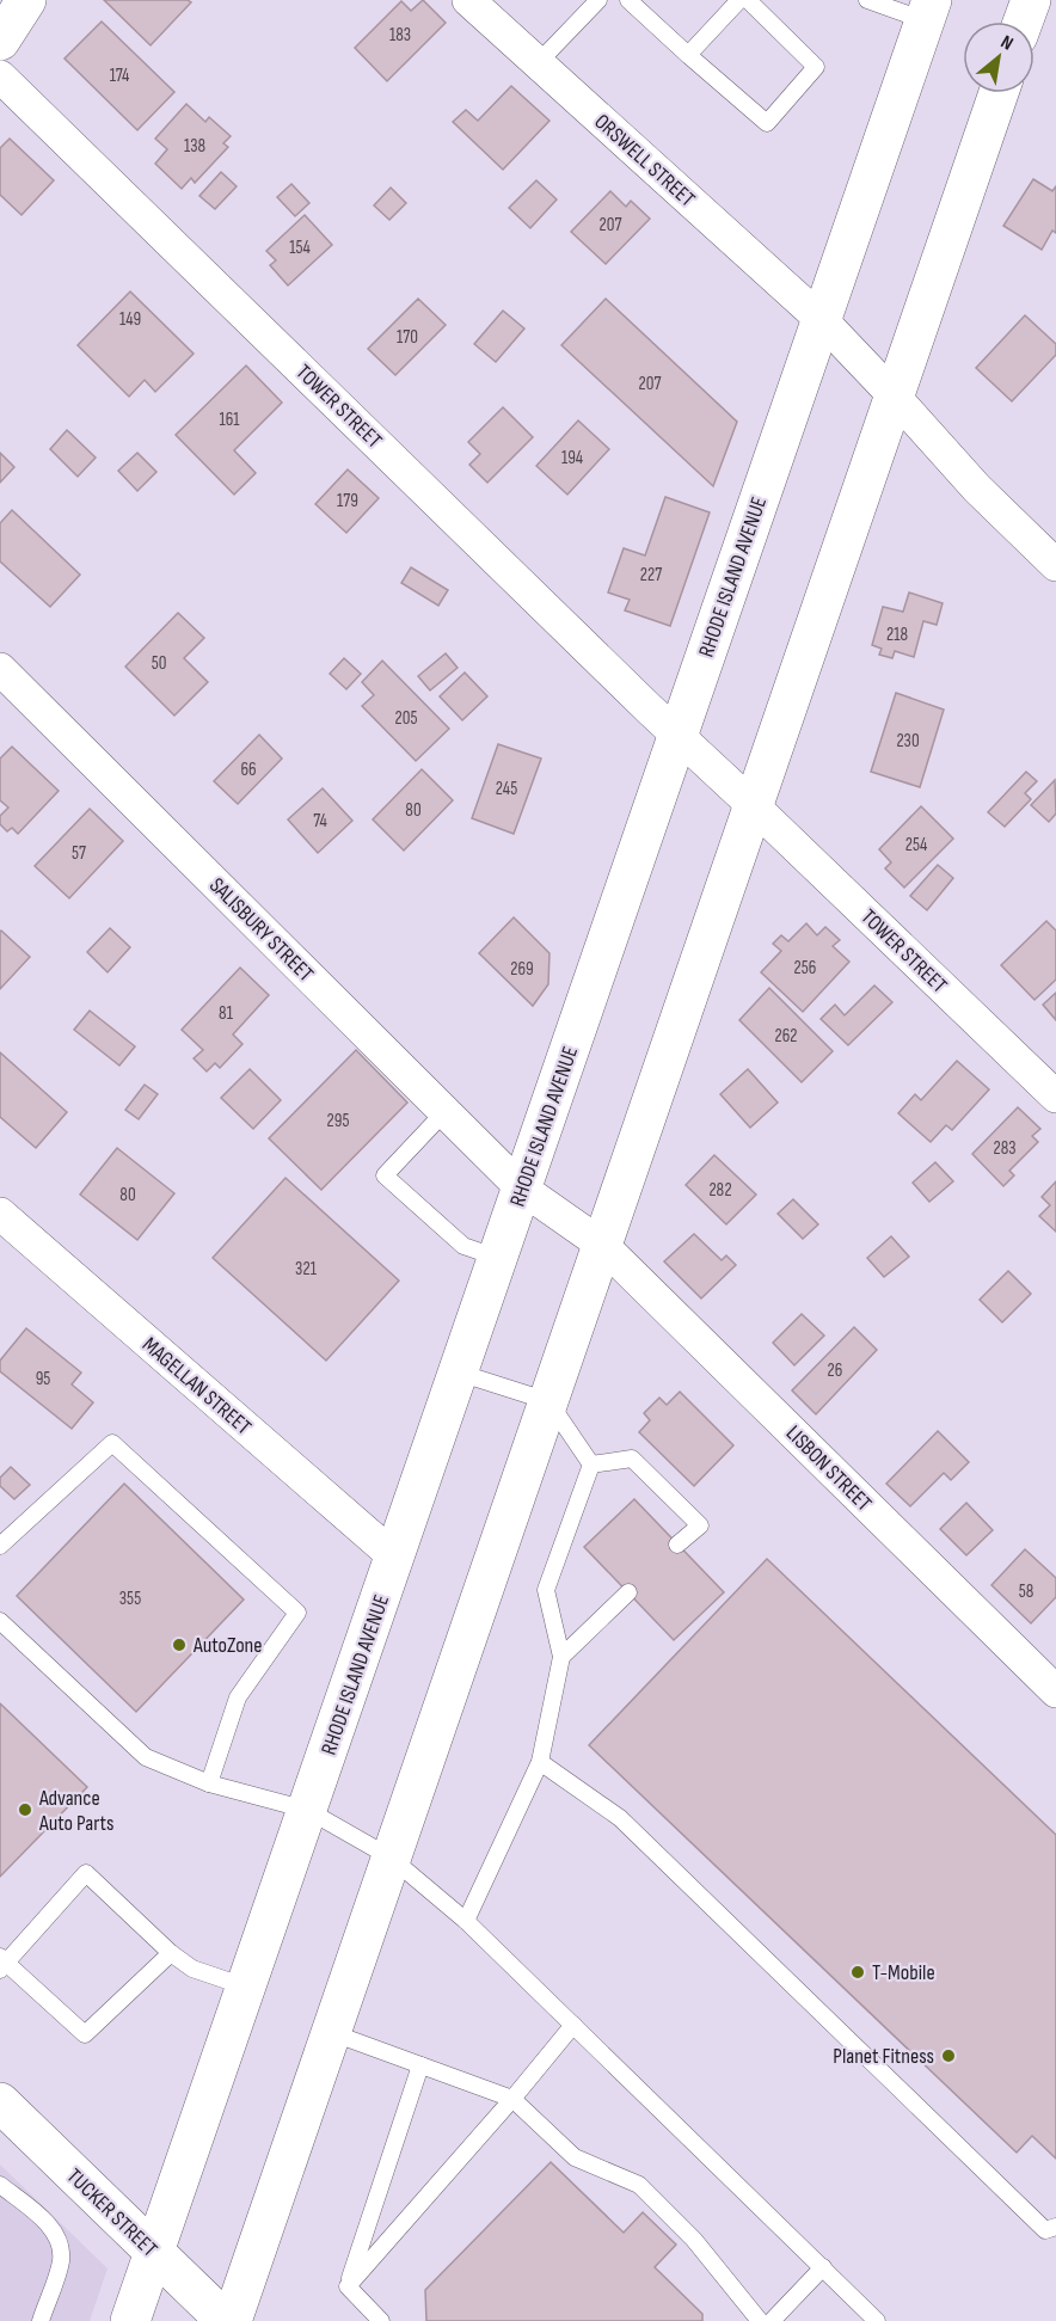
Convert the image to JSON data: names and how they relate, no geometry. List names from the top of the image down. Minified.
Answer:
{"streets":{"main road":["RHODE ISLAND AVENUE","TUCKER STREET"],"street":["ORSWELL STREET","TOWER STREET","SALISBURY STREET","MAGELLAN STREET","LISBON STREET"]},"crossings":[["ORSWELL STREET","RHODE ISLAND AVENUE"],["TOWER STREET","RHODE ISLAND AVENUE"],["RHODE ISLAND AVENUE","SALISBURY STREET"],["RHODE ISLAND AVENUE","MAGELLAN STREET"],["RHODE ISLAND AVENUE","LISBON STREET"],["RHODE ISLAND AVENUE","TUCKER STREET"],["SALISBURY STREET","LISBON STREET"]],"places":["AutoZone","Advance Auto Parts","T-Mobile","Planet Fitness"],"house_numbers":["183","174","138","207","154","149","170","207","161","194","179","227","218","50","205","230","66","245","80","74","254","57","256","269","81","262","295","283","282","80","321","26","95","58","355"],"north":"top right"}
